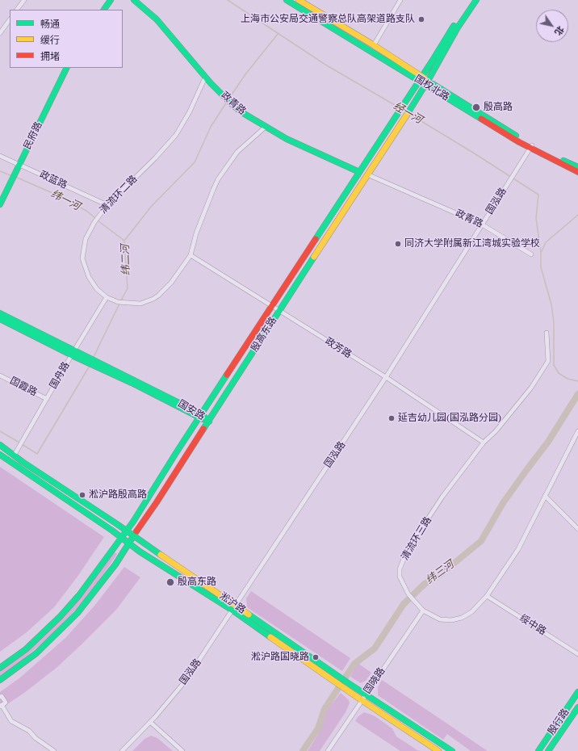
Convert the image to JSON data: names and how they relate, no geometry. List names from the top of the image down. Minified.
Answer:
{"streets":{"main road":["国权北路","政青路","民府路","殷高东路","国安路","淞沪路","殷行路"],"street":["政蓝路","清流环二路","国泓路","政芳路","国舟路","国霞路","清流环三路","绥中路","国晓路"]},"crossings":[["国权北路","国泓路"],["国权北路","殷高东路"],["政青路","清流环二路"],["政青路","国泓路"],["政青路","殷高东路"],["民府路","政蓝路"],["政蓝路","清流环二路"],["清流环二路","政芳路"],["清流环二路","国舟路"],["国泓路","政芳路"],["国泓路","淞沪路"],["殷高东路","政芳路"],["殷高东路","国安路"],["殷高东路","淞沪路"],["政芳路","清流环三路"],["国舟路","国霞路"],["国舟路","国安路"],["国舟路","淞沪路"],["清流环三路","绥中路"],["清流环三路","国晓路"],["淞沪路","国晓路"]],"water":["经一河","纬一河","纬二河","纬三河"],"places":["上海市公安局交通警察总队高架道路支队","殷高路","同济大学附属新江湾城实验学校","延吉幼儿园(国泓路分园)","淞沪路殷高路","殷高东路","淞沪路国晓路"],"legend":["畅通","缓行","拥堵"],"north":"bottom right"}
